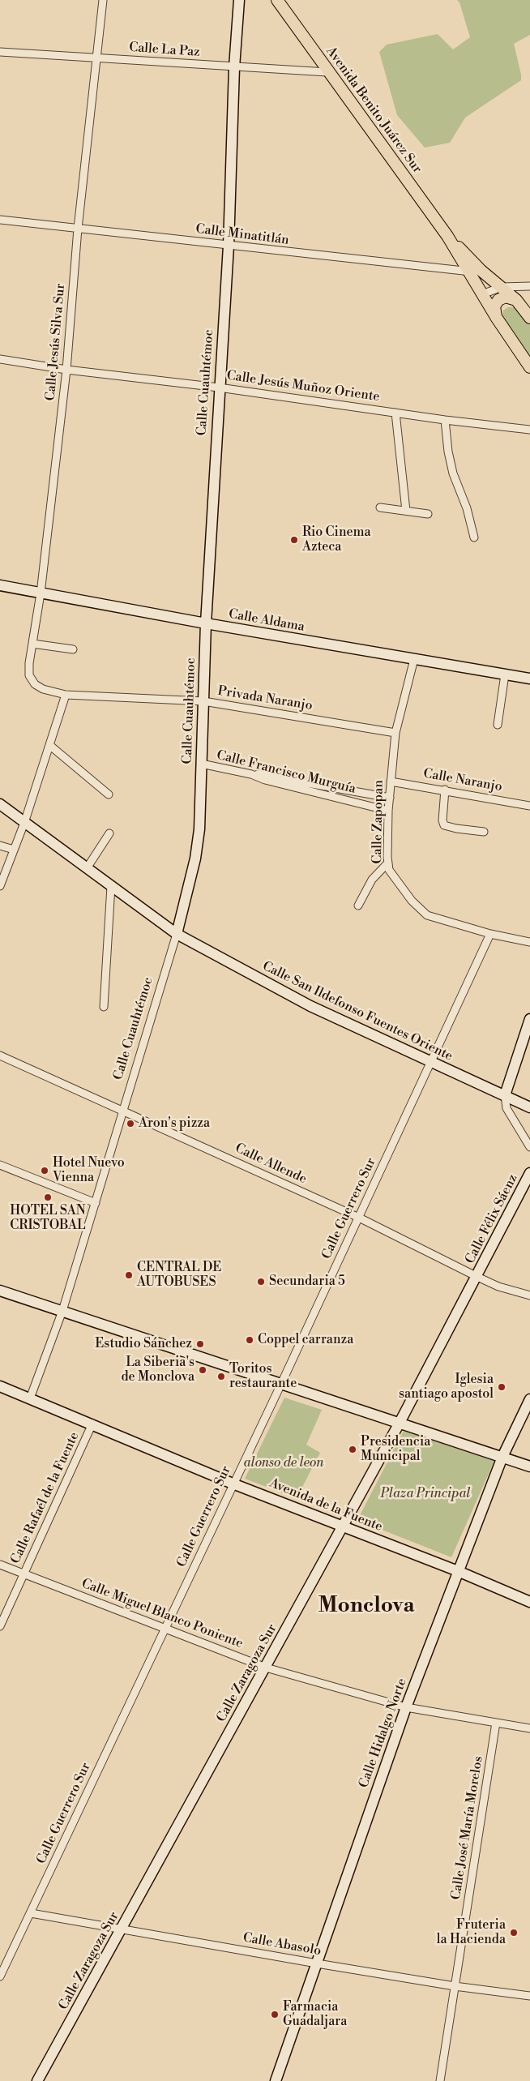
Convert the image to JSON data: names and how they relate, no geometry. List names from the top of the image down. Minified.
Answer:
{"streets":{"main road":["Avenida Benito Juárez Sur"],"street":["Calle La Paz","Calle Minatitlán","Calle Jesús Silva Sur","Calle Cuauhtémoc","Calle Jesús Muñoz Oriente","Calle Aldama","Privada Naranjo","Calle Francisco Murguía","Calle Naranjo","Calle Zapopan","Calle San Ildefonso Fuentes Oriente","Calle Allende","Calle Guerrero Sur","Calle Félix Sáenz","Calle Rafaél de la Fuente","Avenida de la Fuente","Calle Miguel Blanco Poniente","Calle Zaragoza Sur","Calle Hidalgo Norte","Calle José María Morelos","Calle Abasolo"]},"crossings":[["Calle La Paz","Avenida Benito Juárez Sur"],["Calle La Paz","Calle Jesús Silva Sur"],["Calle La Paz","Calle Cuauhtémoc"],["Avenida Benito Juárez Sur","Calle Minatitlán"],["Calle Minatitlán","Calle Jesús Silva Sur"],["Calle Minatitlán","Calle Cuauhtémoc"],["Calle Jesús Silva Sur","Calle Jesús Muñoz Oriente"],["Calle Jesús Silva Sur","Calle Aldama"],["Calle Jesús Silva Sur","Privada Naranjo"],["Calle Cuauhtémoc","Calle Jesús Muñoz Oriente"],["Calle Cuauhtémoc","Calle Aldama"],["Calle Cuauhtémoc","Privada Naranjo"],["Calle Cuauhtémoc","Calle Francisco Murguía"],["Calle Cuauhtémoc","Calle San Ildefonso Fuentes Oriente"],["Calle Cuauhtémoc","Calle Allende"],["Calle Cuauhtémoc","Avenida de la Fuente"],["Calle Aldama","Calle Zapopan"],["Privada Naranjo","Calle Zapopan"],["Calle Francisco Murguía","Calle Zapopan"],["Calle Naranjo","Calle Zapopan"],["Calle Zapopan","Calle Guerrero Sur"],["Calle San Ildefonso Fuentes Oriente","Calle Guerrero Sur"],["Calle Allende","Calle Guerrero Sur"],["Calle Allende","Calle Félix Sáenz"],["Calle Allende","Calle Zaragoza Sur"],["Calle Guerrero Sur","Avenida de la Fuente"],["Calle Guerrero Sur","Calle Miguel Blanco Poniente"],["Calle Guerrero Sur","Calle Abasolo"],["Calle Félix Sáenz","Calle Zaragoza Sur"],["Calle Rafaél de la Fuente","Avenida de la Fuente"],["Calle Rafaél de la Fuente","Calle Miguel Blanco Poniente"],["Avenida de la Fuente","Calle Zaragoza Sur"],["Avenida de la Fuente","Calle Hidalgo Norte"],["Calle Miguel Blanco Poniente","Calle Zaragoza Sur"],["Calle Miguel Blanco Poniente","Calle Hidalgo Norte"],["Calle Miguel Blanco Poniente","Calle José María Morelos"],["Calle Zaragoza Sur","Calle Abasolo"],["Calle Hidalgo Norte","Calle Abasolo"],["Calle José María Morelos","Calle Abasolo"]],"districts":["Monclova"],"parks":["alonso de leon","Plaza Principal"],"places":["Rio Cinema Azteca","Aron's pizza","Hotel Nuevo Vienna","HOTEL SAN CRISTOBAL","CENTRAL DE AUTOBUSES","Secundaria 5","Coppel carranza","Estudio Sánchez","La Siberia's de Monclova","Toritos restaurante","Iglesia santiago apostol","Presidencia Municipal","Fruteria la Hacienda","Farmacia Guadaljara"]}
